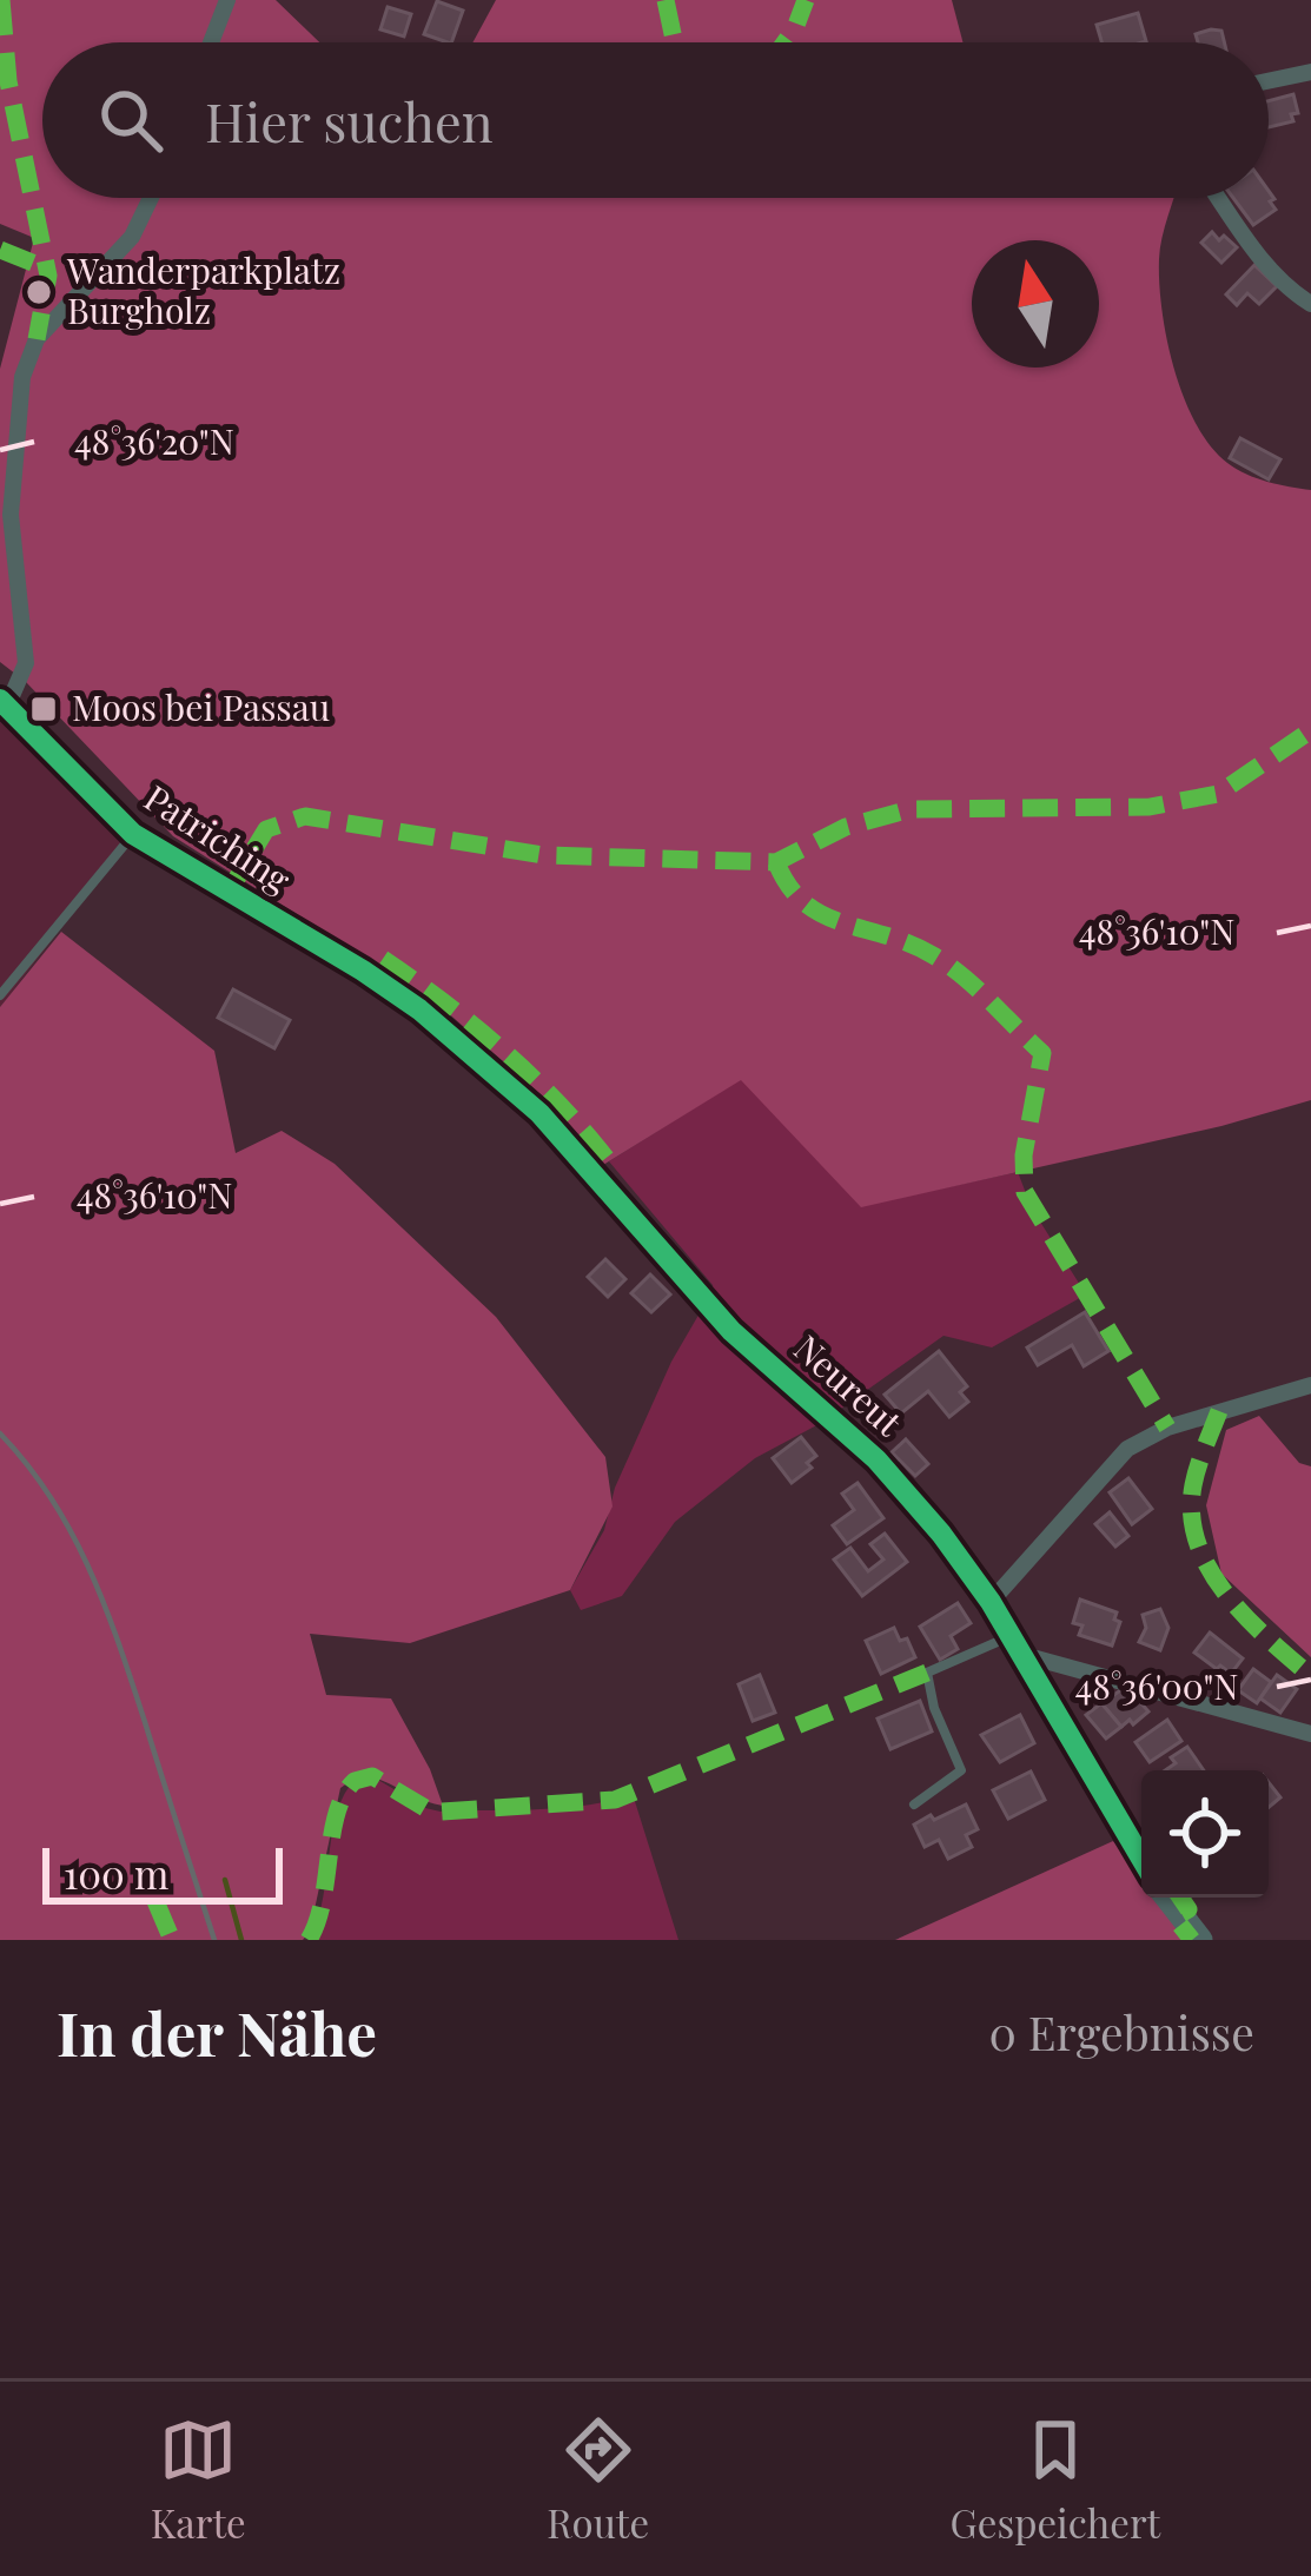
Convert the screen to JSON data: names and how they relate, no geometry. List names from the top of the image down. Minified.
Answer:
{"streets":{"street":["Patriching","Neureut"]},"crossings":[["Patriching","Neureut"]],"places":{"other":["Wanderparkplatz Burgholz"],"transit":["Moos bei Passau"]},"scale_bar":"100 m","north":"top","page":{"search":"Hier suchen","scale":"100 m","heading":["In der Nähe","0 Ergebnisse"],"nav":["Karte","Route","Gespeichert"]},"coordinates":["48°36'20\"N","48°36'10\"N","48°36'00\"N"]}
